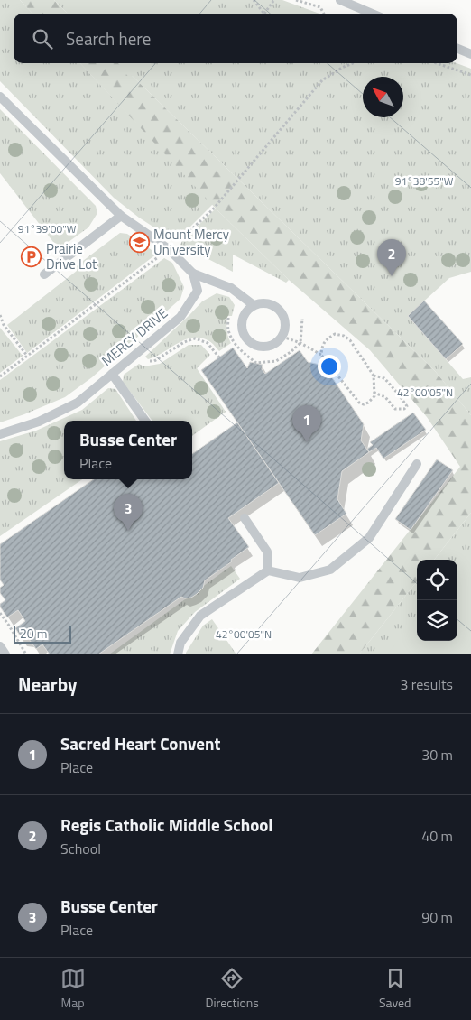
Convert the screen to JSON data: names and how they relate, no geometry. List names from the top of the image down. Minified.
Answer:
{"streets":{"lane":["MERCY DRIVE"]},"places":{"school or university":["Mount Mercy University"],"parking":["Prairie Drive Lot"]},"scale_bar":"20 m","north":"top left","page":{"search":"Search here","pins":["2","1","3"],"popup":["Busse Center","Place"],"scale":"20 m","heading":["Nearby","3 results"],"list":[{"mark":"1","name":"Sacred Heart Convent","note":"Place","value":"30 m"},{"mark":"2","name":"Regis Catholic Middle School","note":"School","value":"40 m"},{"mark":"3","name":"Busse Center","note":"Place","value":"90 m"}],"nav":["Map","Directions","Saved"]},"coordinates":["91°38'55\"W","91°39'00\"W","42°00'05\"N"]}
